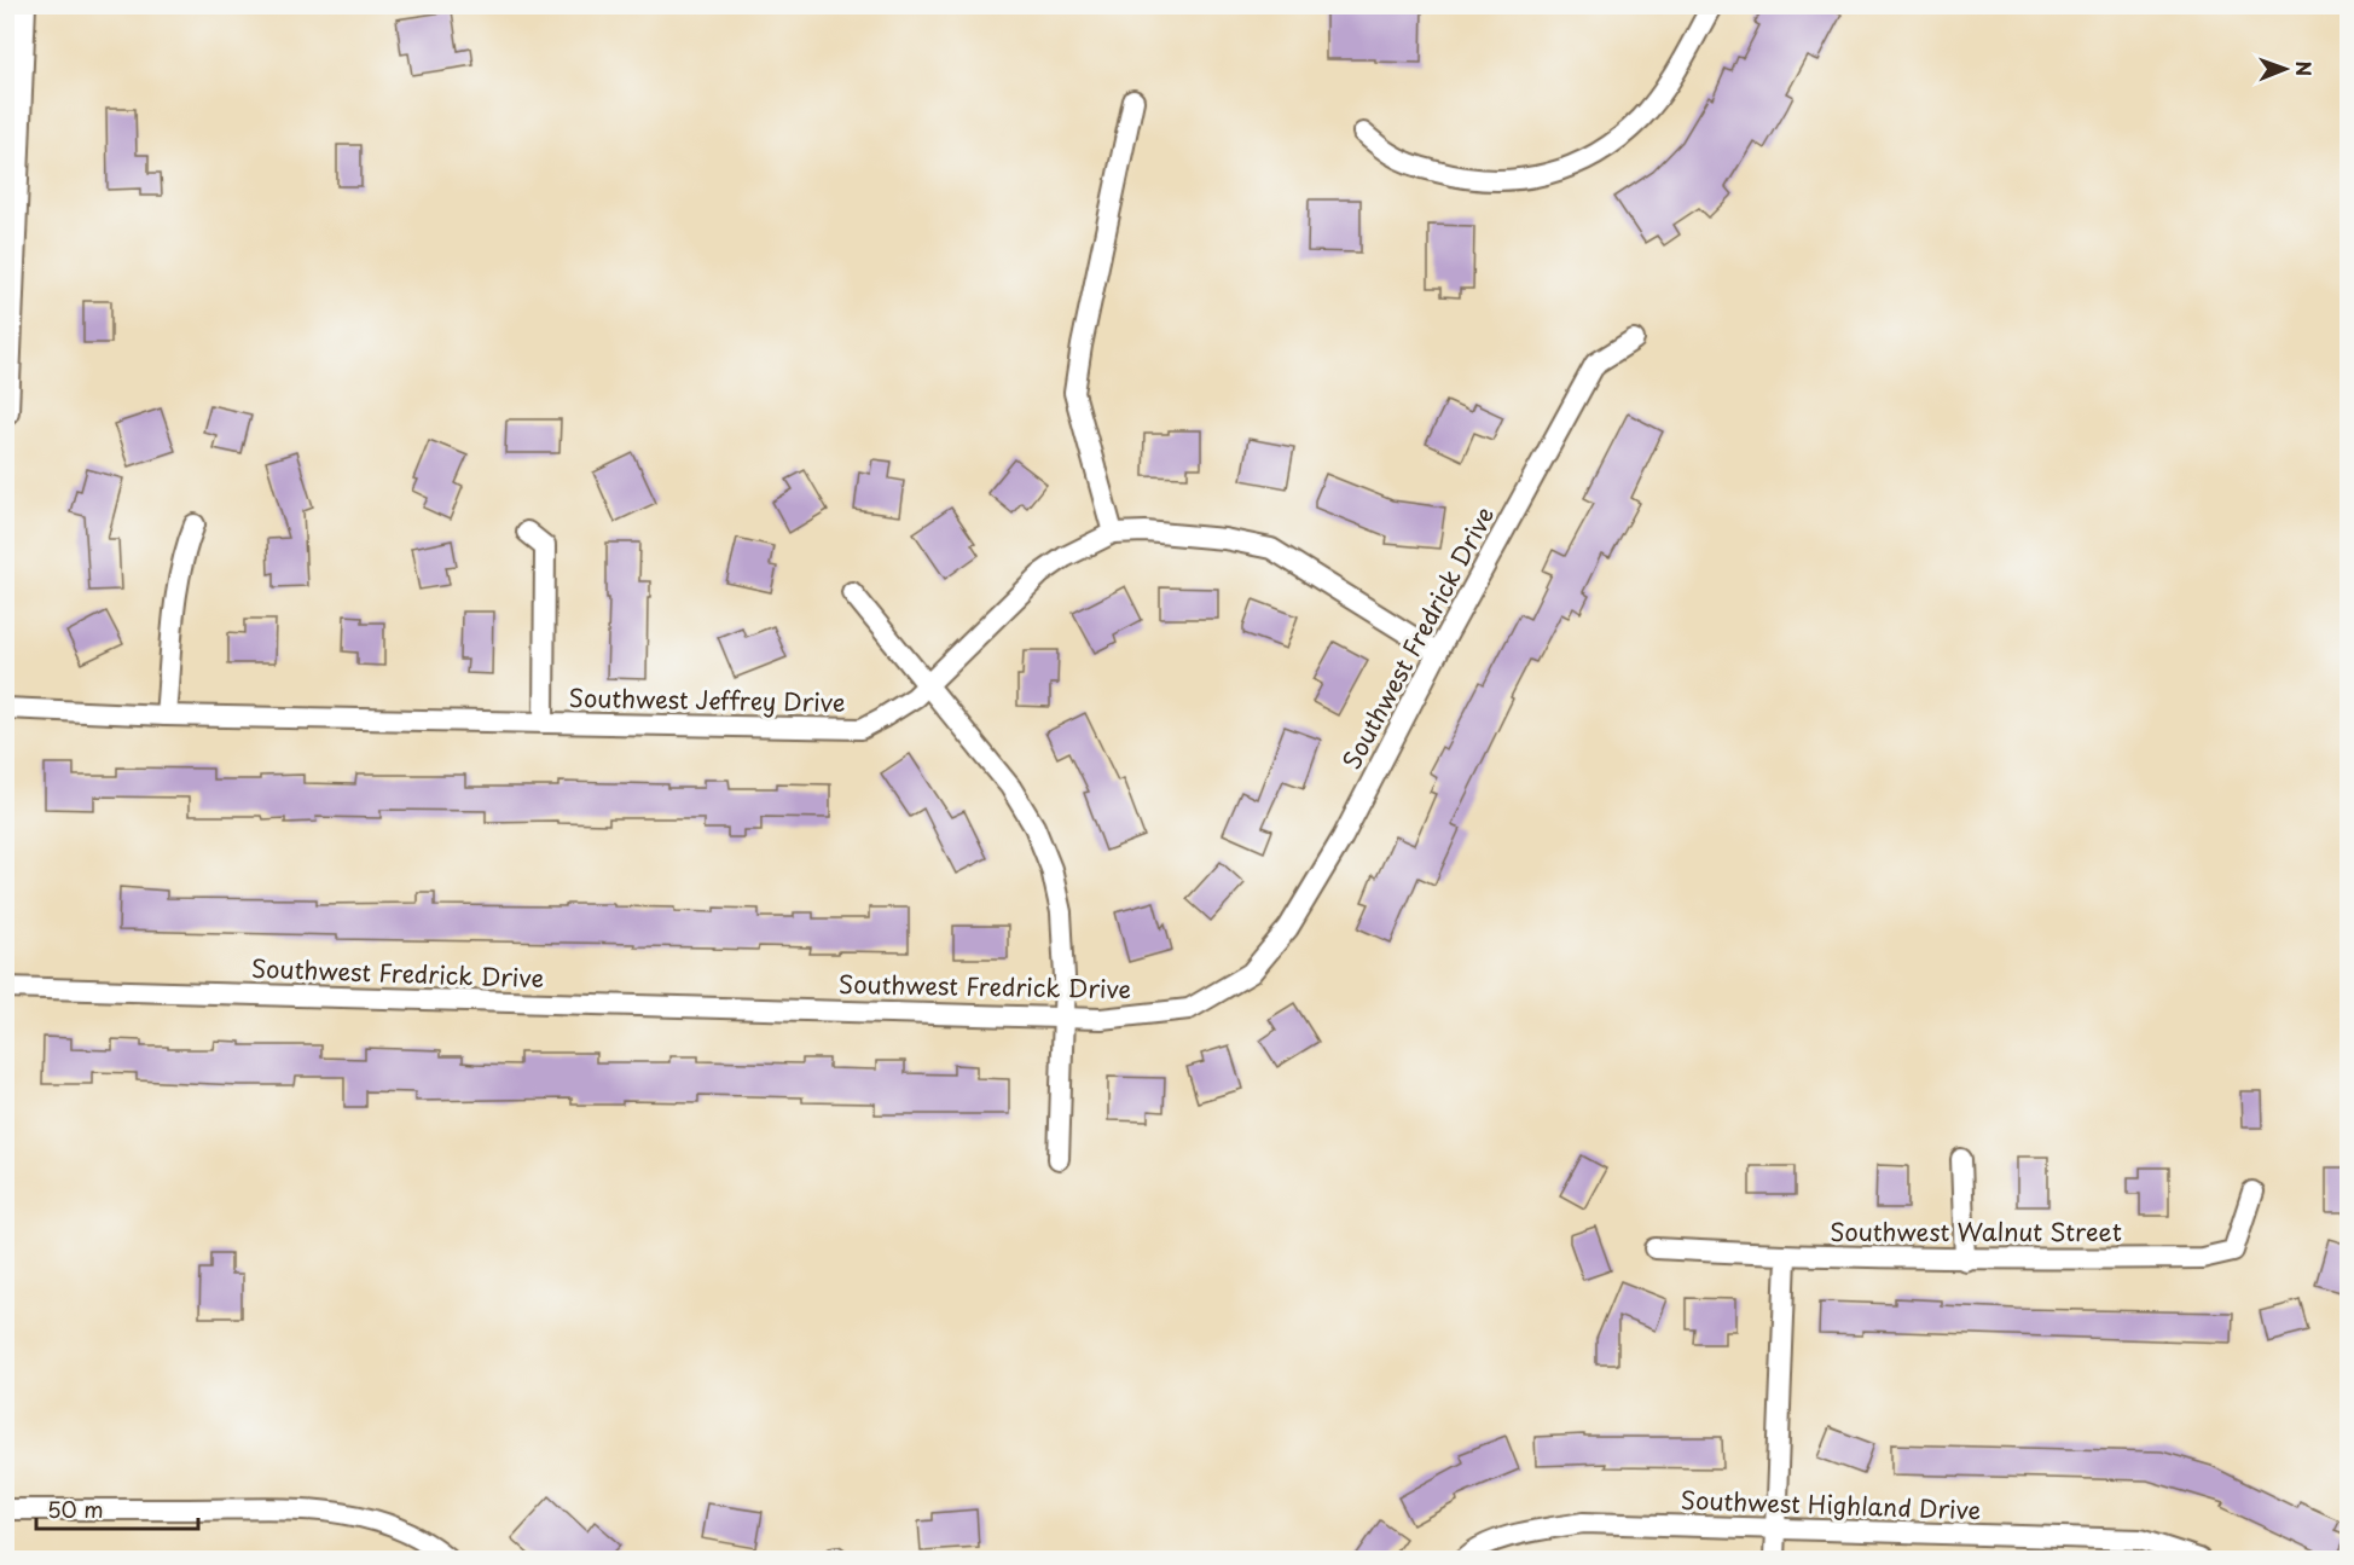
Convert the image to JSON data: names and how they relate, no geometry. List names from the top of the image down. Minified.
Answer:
{"streets":{"street":["Southwest Fredrick Drive","Southwest Jeffrey Drive","Southwest Walnut Street","Southwest Highland Drive"]},"crossings":[["Southwest Fredrick Drive","Southwest Jeffrey Drive"]],"scale_bar":"50 m","north":"right"}
